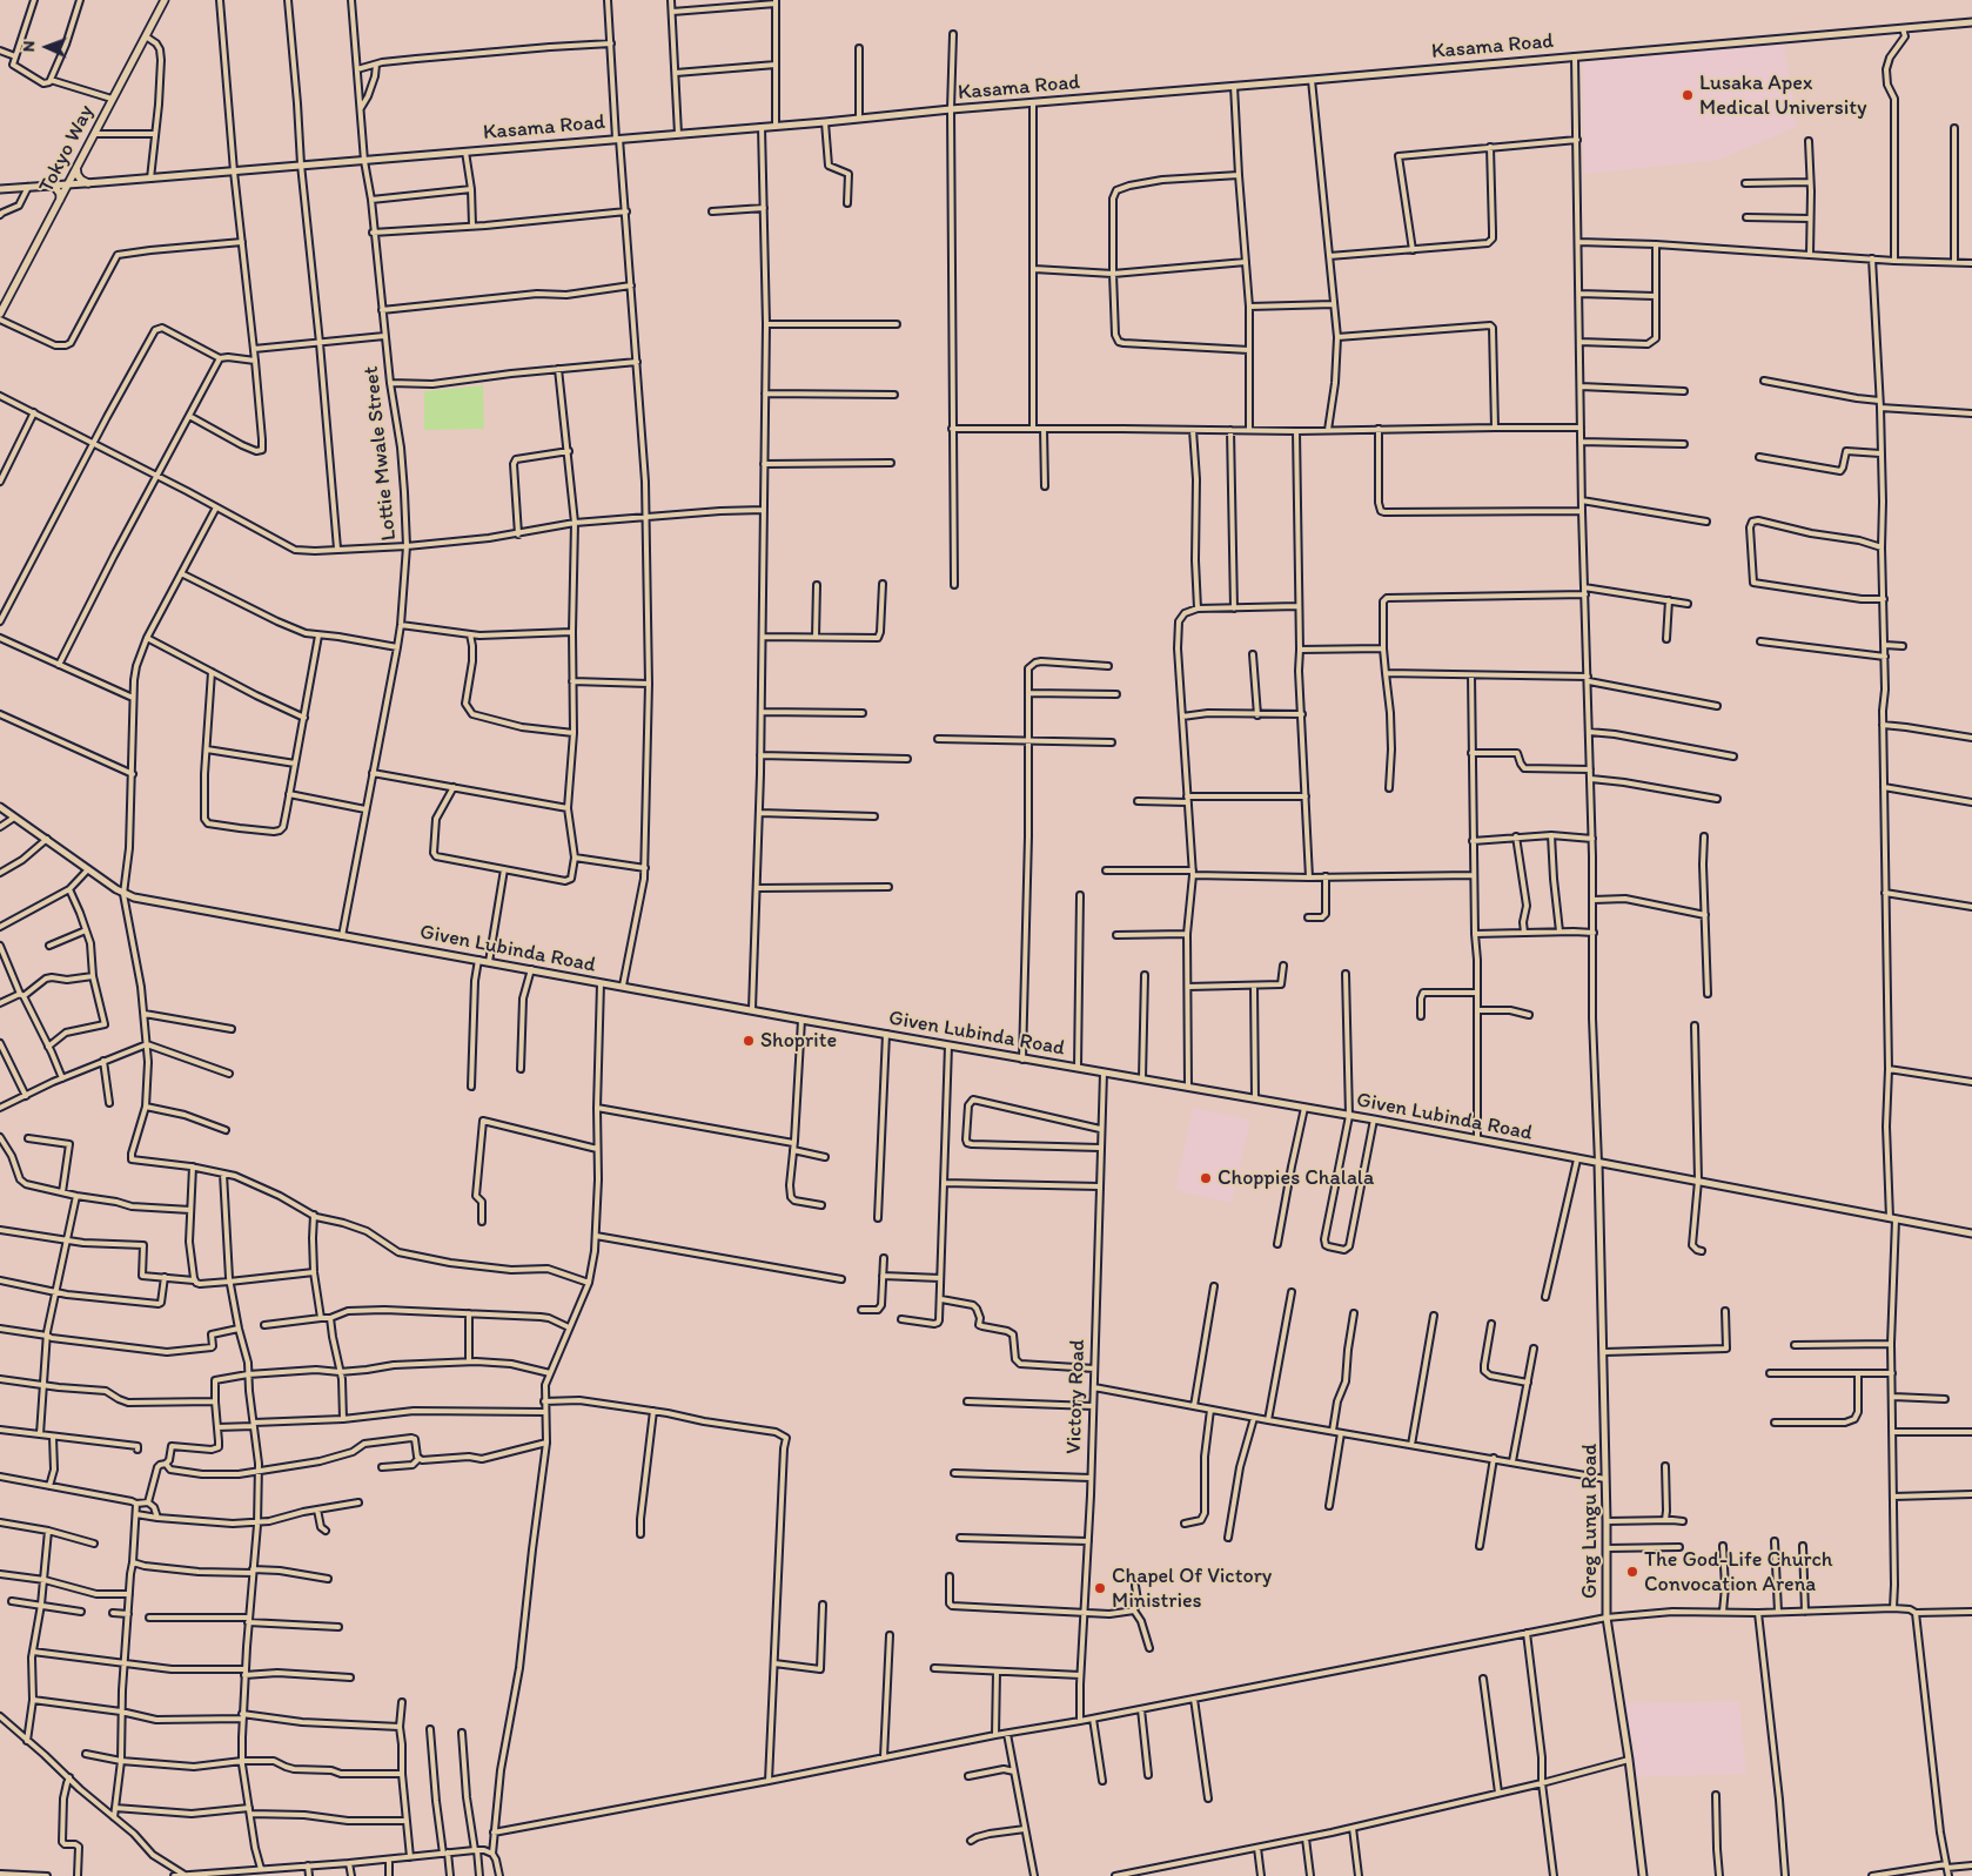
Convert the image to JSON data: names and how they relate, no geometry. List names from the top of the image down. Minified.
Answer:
{"streets":{"main road":["Tokyo Way"],"street":["Kasama Road","Lottie Mwale Street","Given Lubinda Road","Victory Road","Greg Lungu Road"]},"crossings":[["Kasama Road","Tokyo Way"],["Kasama Road","Lottie Mwale Street"],["Lottie Mwale Street","Given Lubinda Road"],["Given Lubinda Road","Victory Road"],["Given Lubinda Road","Greg Lungu Road"]],"places":["Lusaka Apex Medical University","Shoprite","Choppies Chalala","The God-Life Church Convocation Arena","Chapel Of Victory Ministries"],"north":"left"}
